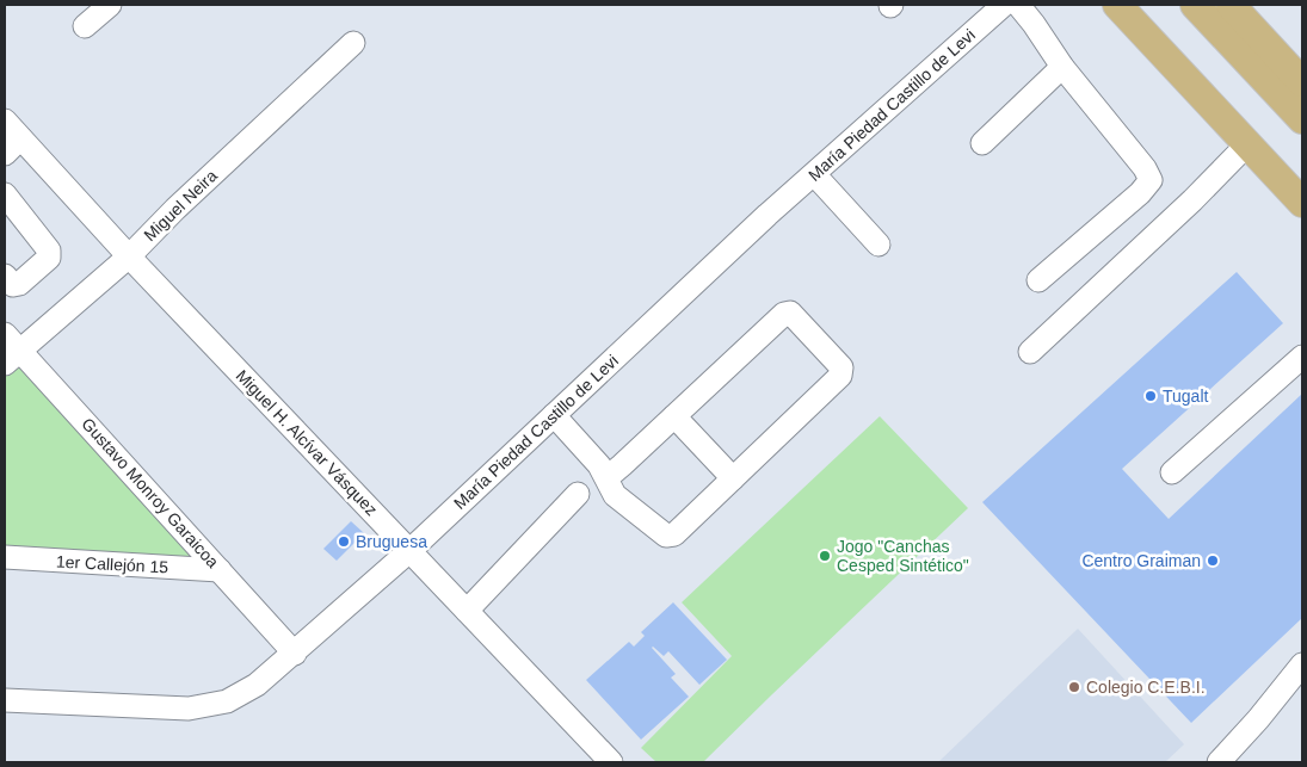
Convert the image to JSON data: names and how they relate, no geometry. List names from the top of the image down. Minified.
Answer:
{"streets":{"street":["María Piedad Castillo de Levi","Miguel Neira","Miguel H. Alcívar Vásquez","Gustavo Monroy Garaicoa","1er Callejón 15"]},"crossings":[["María Piedad Castillo de Levi","Miguel H. Alcívar Vásquez"],["María Piedad Castillo de Levi","Gustavo Monroy Garaicoa"],["Miguel Neira","Miguel H. Alcívar Vásquez"],["Miguel Neira","Gustavo Monroy Garaicoa"],["Gustavo Monroy Garaicoa","1er Callejón 15"]],"places":["Tugalt","Bruguesa","Jogo \"Canchas Cesped Sintético\"","Centro Graiman","Colegio C.E.B.I."]}
